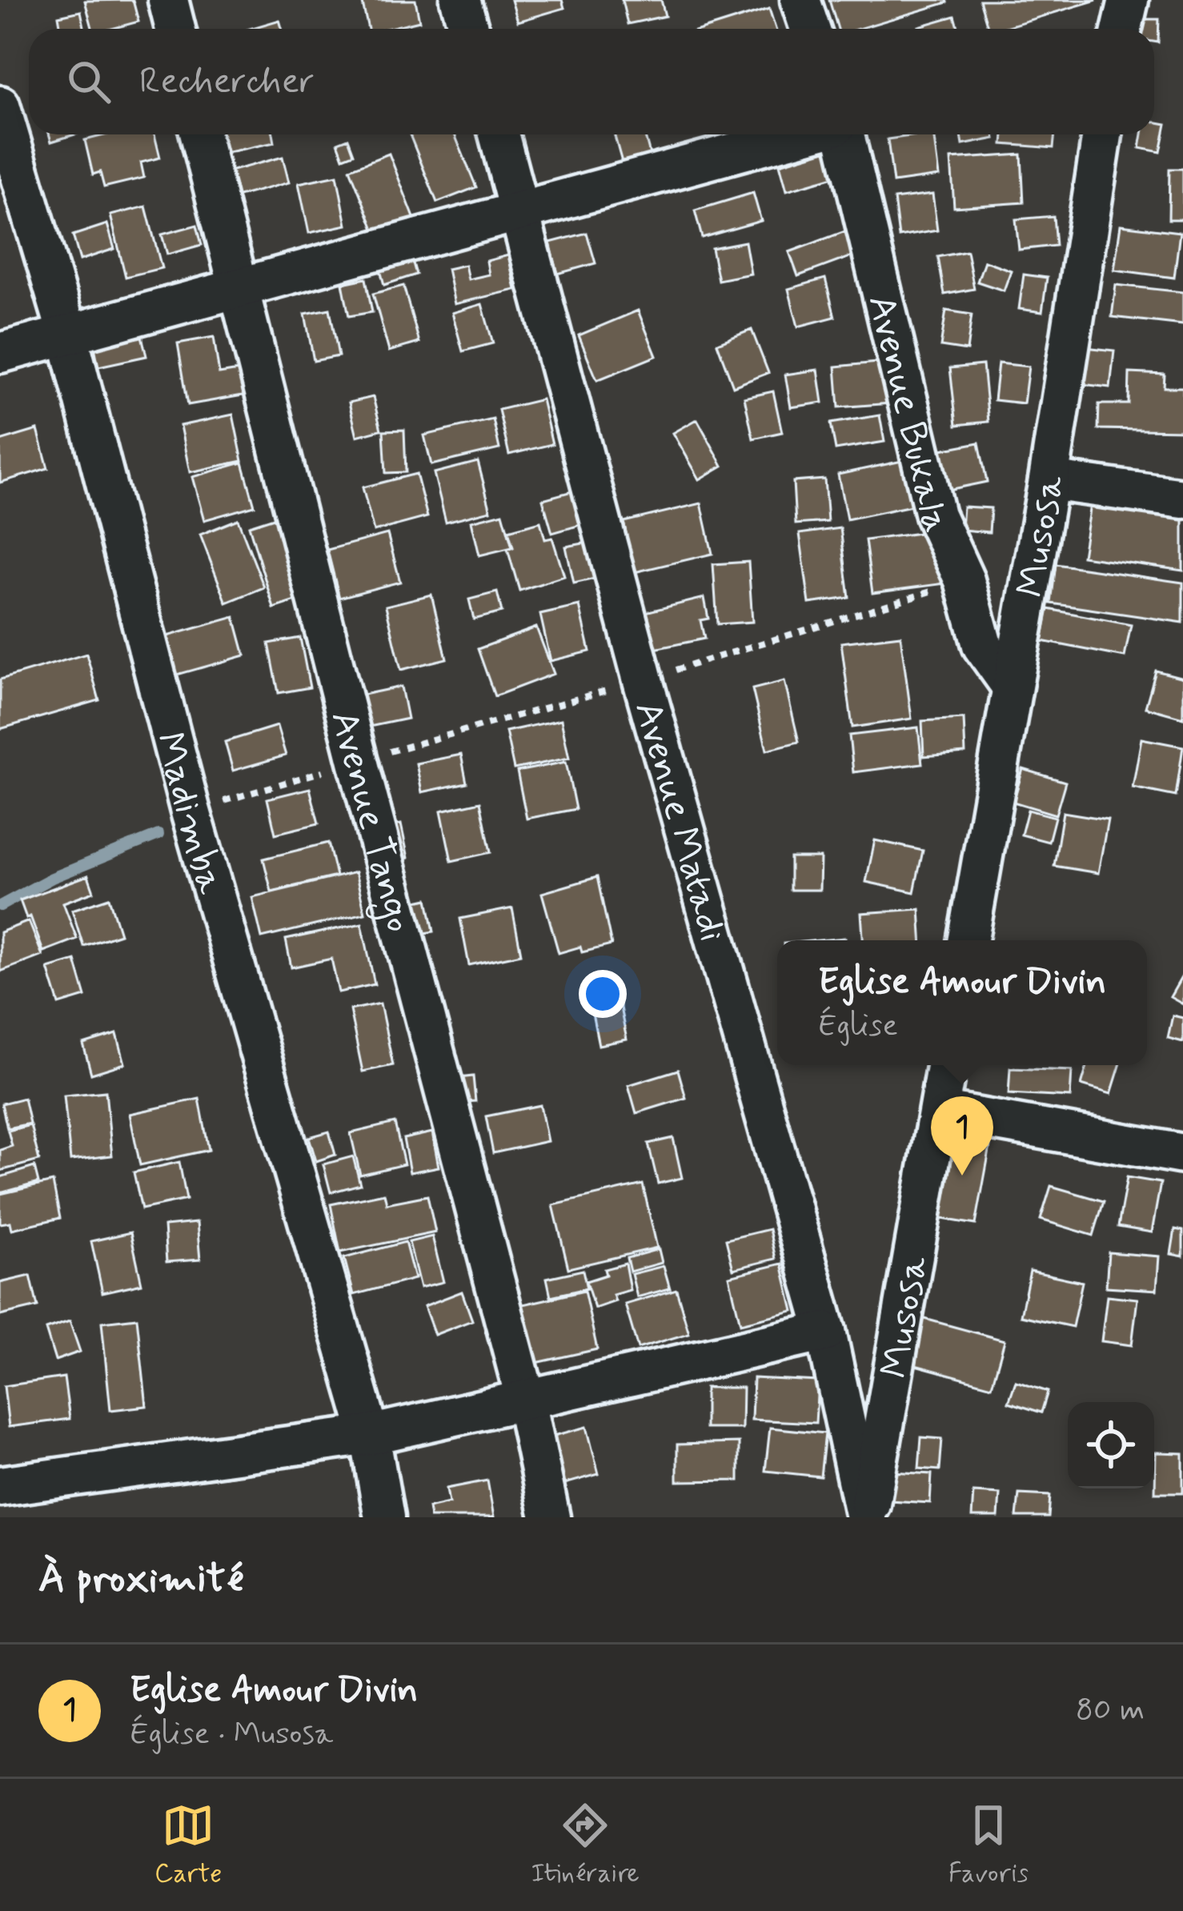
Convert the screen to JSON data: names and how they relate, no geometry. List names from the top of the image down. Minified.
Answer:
{"streets":{"street":["Avenue Bukala","Musosa","Madimba","Avenue Tango","Avenue Matadi"]},"crossings":[["Avenue Bukala","Musosa"],["Musosa","Avenue Matadi"]],"page":{"search":"Rechercher","popup":["Eglise Amour Divin","Église"],"pins":"1","heading":"À proximité","list":[{"mark":"1","name":"Eglise Amour Divin","note":"Église · Musosa","value":"80 m"}],"nav":["Carte","Itinéraire","Favoris"]}}
